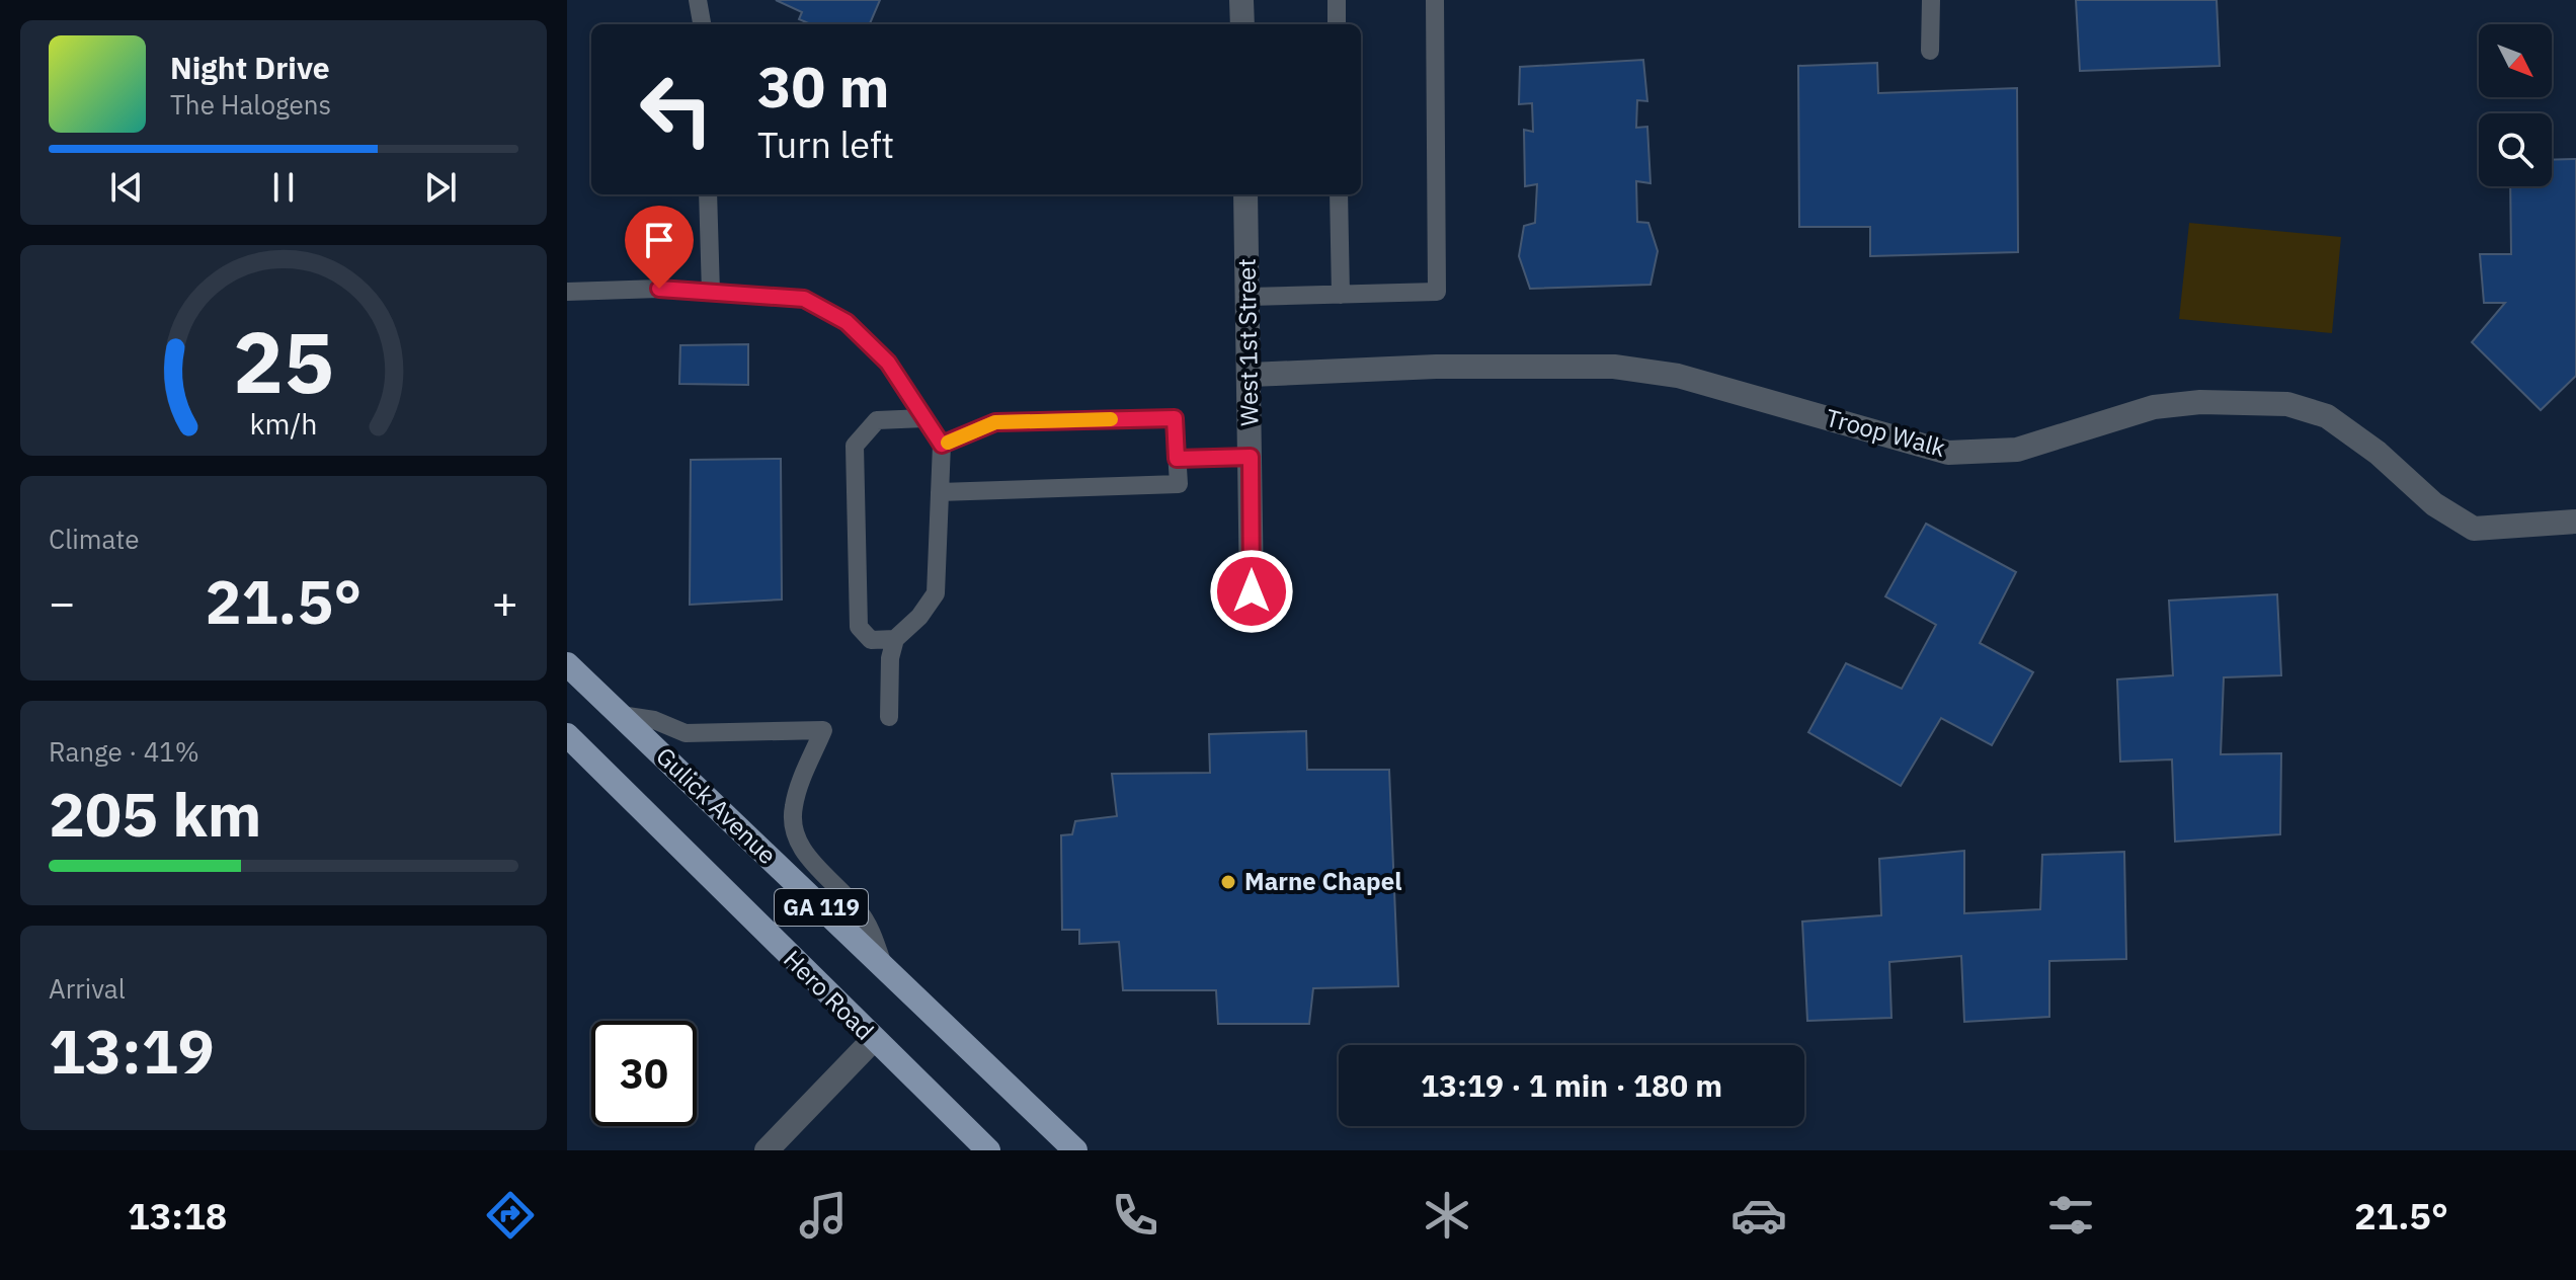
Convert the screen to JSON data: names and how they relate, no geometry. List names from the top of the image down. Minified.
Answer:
{"streets":{"main road":["Gulick Avenue","GA 119","Hero Road"],"street":["West 1st Street","Troop Walk"]},"crossings":[["West 1st Street","Troop Walk"]],"places":["Marne Chapel"],"north":"bottom right","page":{"turn":["30 m","Turn left"],"song":["Night Drive","The Halogens"],"tile":["Climate",["Range · 41%","205 km"],["Arrival","13:19"]],"heat":["−","21.5°","+"],"limit":"30","trip":"13:19 · 1 min · 180 m","tabs":["13:18","21.5°"],"gauge":["25","km/h"]}}
